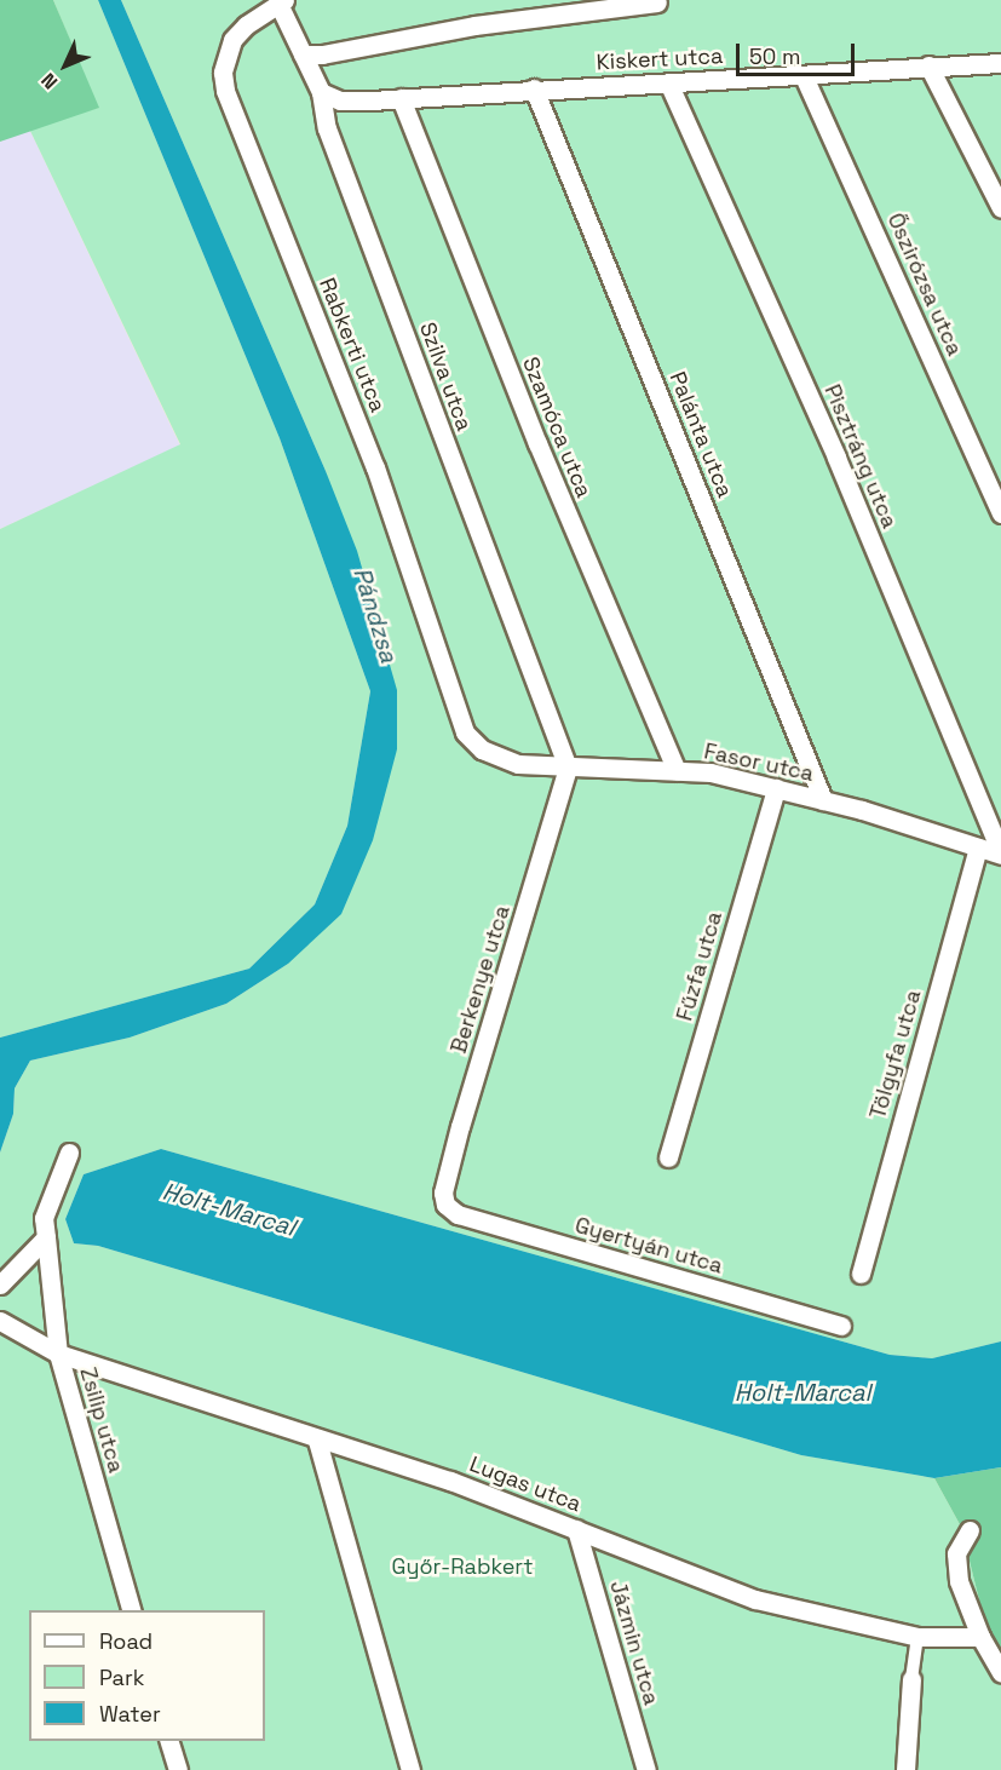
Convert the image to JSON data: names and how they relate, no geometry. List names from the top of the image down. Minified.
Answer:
{"streets":{"street":["Kiskert utca","Őszirózsa utca","Rabkerti utca","Szilva utca","Szamóca utca","Palánta utca","Pisztráng utca","Fasor utca","Fűzfa utca","Berkenye utca","Tölgyfa utca","Gyertyán utca","Zsilip utca","Lugas utca","Jázmin utca"]},"crossings":[["Kiskert utca","Őszirózsa utca"],["Kiskert utca","Szilva utca"],["Kiskert utca","Szamóca utca"],["Kiskert utca","Palánta utca"],["Kiskert utca","Pisztráng utca"],["Rabkerti utca","Szilva utca"],["Rabkerti utca","Fasor utca"],["Szilva utca","Fasor utca"],["Szilva utca","Berkenye utca"],["Szamóca utca","Fasor utca"],["Palánta utca","Fasor utca"],["Pisztráng utca","Fasor utca"],["Fasor utca","Fűzfa utca"],["Fasor utca","Berkenye utca"],["Fasor utca","Tölgyfa utca"],["Berkenye utca","Gyertyán utca"],["Zsilip utca","Lugas utca"],["Lugas utca","Jázmin utca"]],"water":["Pándzsa","Holt-Marcal"],"parks":["Győr-Rabkert"],"legend":["Road","Park","Water"],"scale_bar":"50 m","north":"bottom left"}
